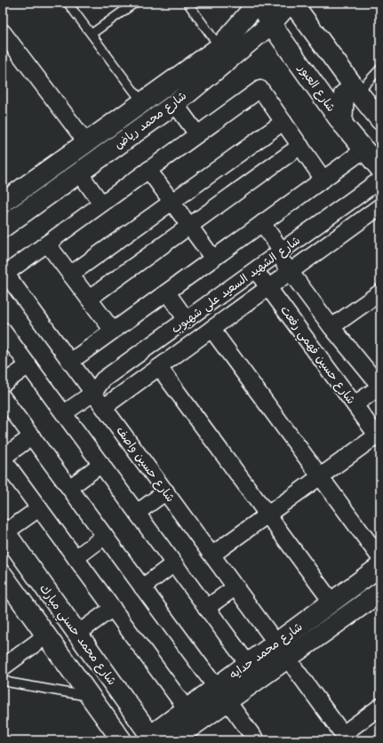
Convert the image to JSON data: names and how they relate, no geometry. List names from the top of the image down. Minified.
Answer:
{"streets":{"street":["شارع العبور","شارع محمد رياض","شارع الشهيد السعيد على شهبوب","شارع حسين فهمي رفعت","شارع حسين واصف","شارع محمد حسني مبارك","شارع محمد حدايه"]},"crossings":[["شارع العبور","شارع محمد رياض"],["شارع الشهيد السعيد على شهبوب","شارع حسين فهمي رفعت"],["شارع الشهيد السعيد على شهبوب","شارع حسين واصف"],["شارع حسين واصف","شارع محمد حدايه"],["شارع محمد حسني مبارك","شارع محمد حدايه"]]}
